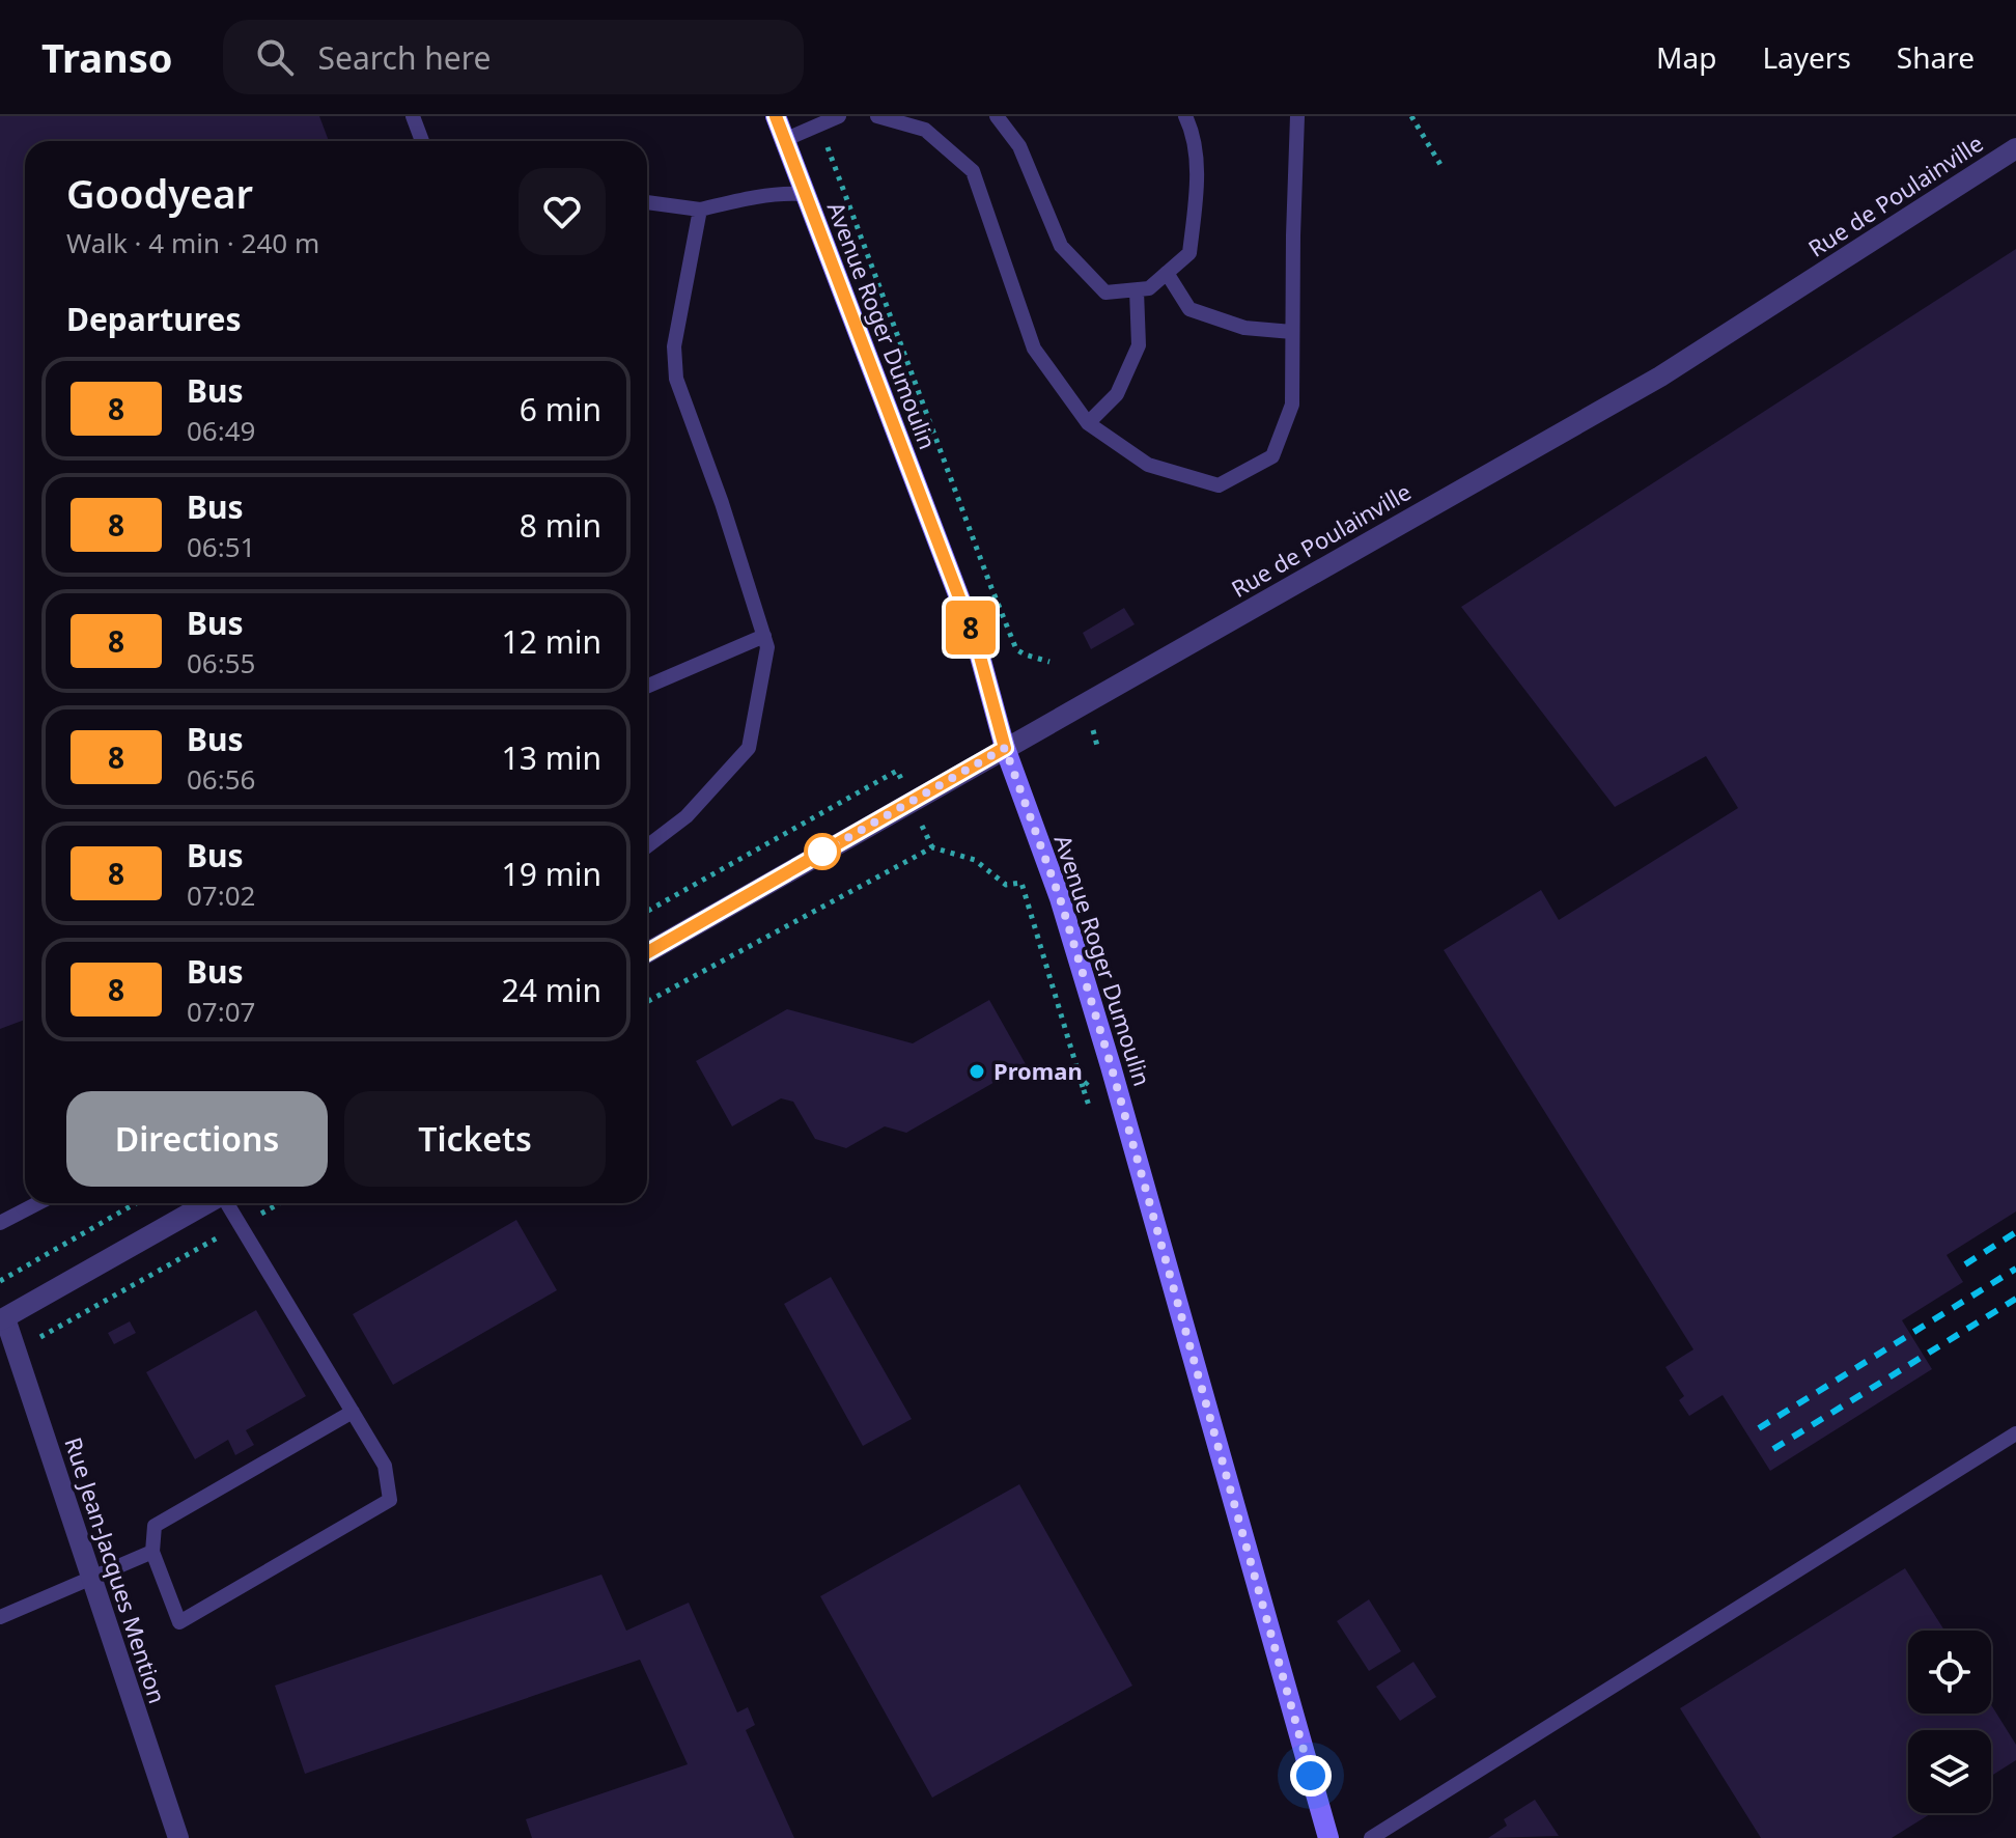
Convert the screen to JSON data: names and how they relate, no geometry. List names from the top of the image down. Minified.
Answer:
{"streets":{"main road":["Avenue Roger Dumoulin"],"street":["Rue de Poulainville","Rue Jean-Jacques Mention"]},"crossings":[["Rue de Poulainville","Avenue Roger Dumoulin"]],"places":["Proman"],"lines":["bus line 8"],"page":{"header":"Transo","search":"Search here","nav":["Map","Layers","Share"],"on_map":"8","heading":[["Goodyear","Walk · 4 min · 240 m"],"Departures"],"list":[{"mark":"8","name":"Bus","note":"06:49","value":"6 min"},{"mark":"8","name":"Bus","note":"06:51","value":"8 min"},{"mark":"8","name":"Bus","note":"06:55","value":"12 min"},{"mark":"8","name":"Bus","note":"06:56","value":"13 min"},{"mark":"8","name":"Bus","note":"07:02","value":"19 min"},{"mark":"8","name":"Bus","note":"07:07","value":"24 min"}],"buttons":["Directions","Tickets"]}}
